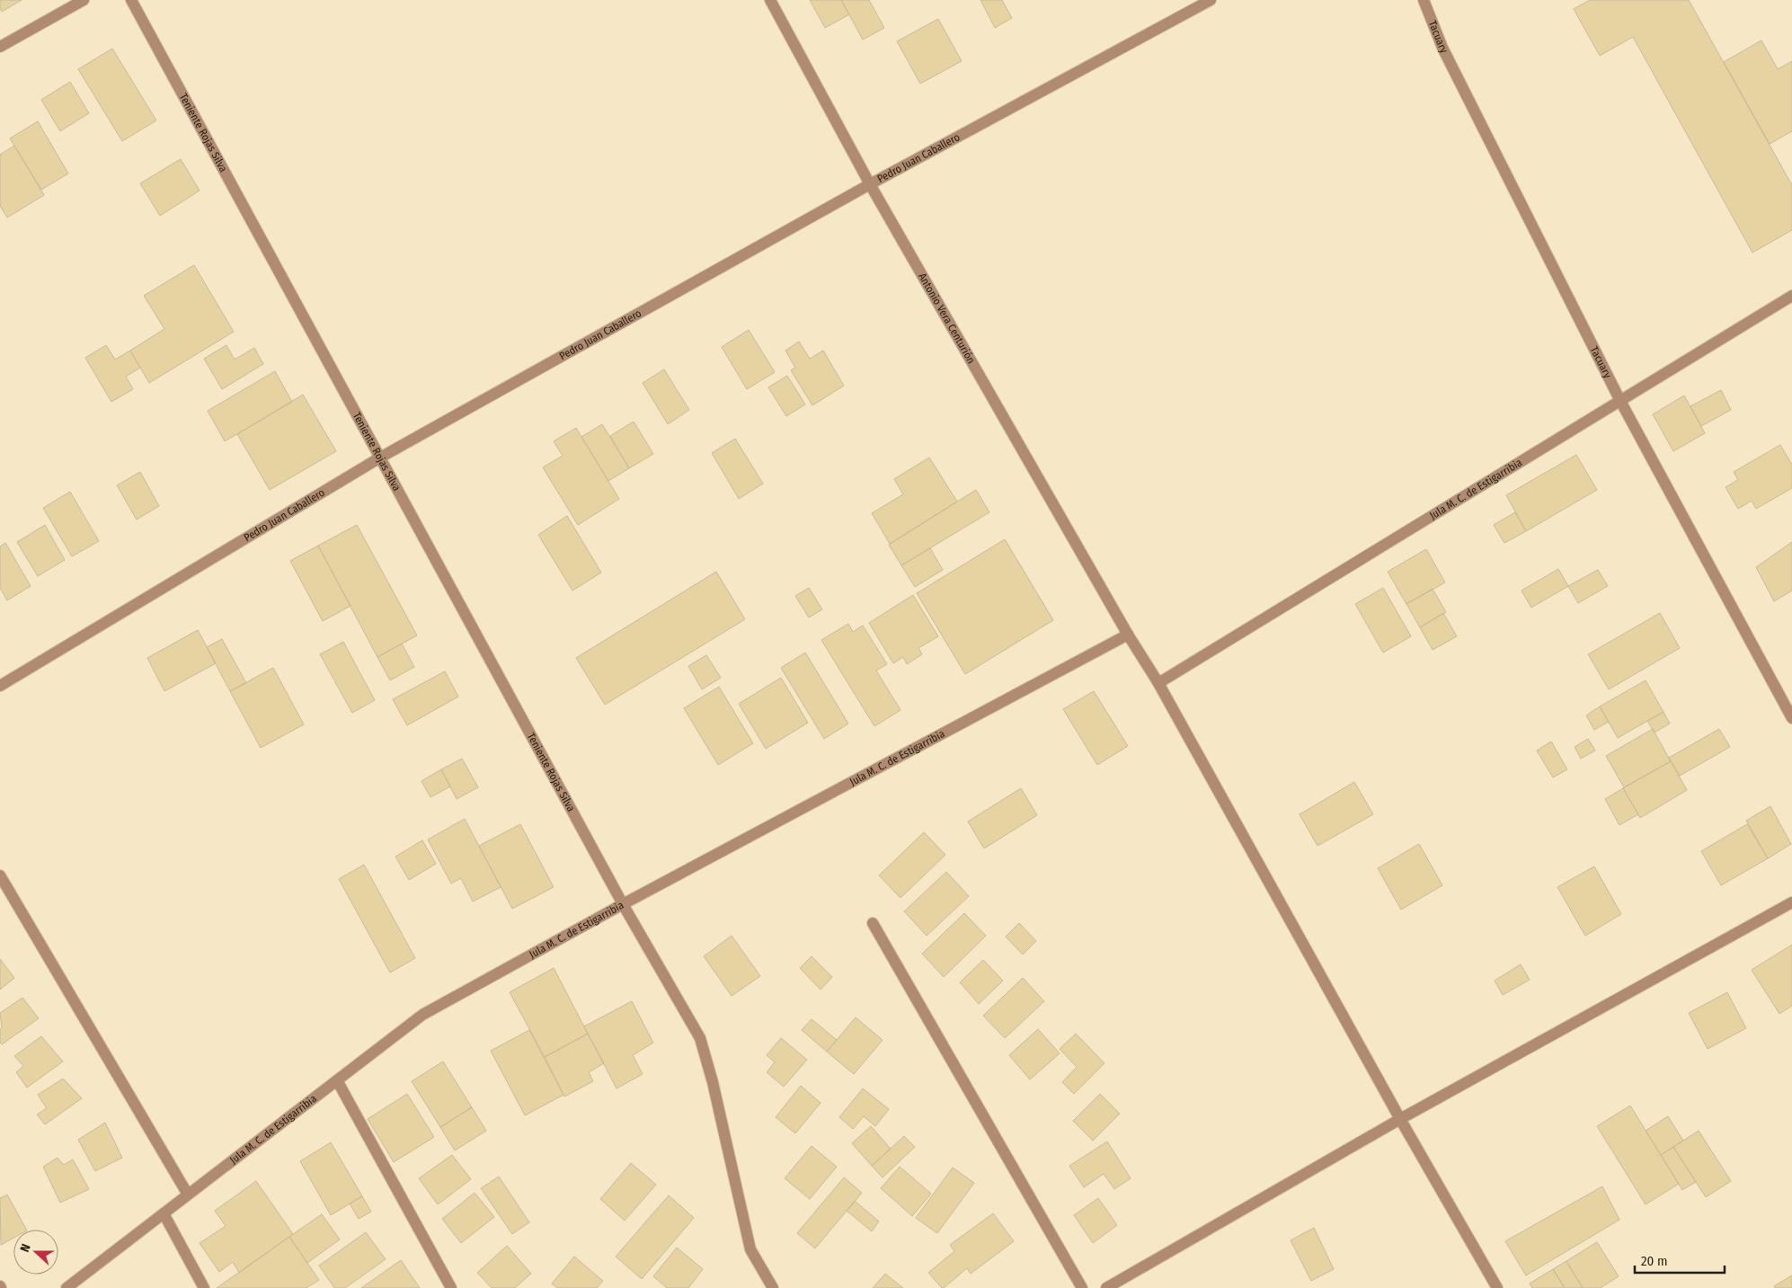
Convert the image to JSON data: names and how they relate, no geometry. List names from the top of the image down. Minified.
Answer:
{"streets":{"street":["Tacuary","Teniente Rojas Silva","Pedro Juan Caballero","Antonio Vera Centurión","Jula M. C. de Estigarribia"]},"crossings":[["Tacuary","Jula M. C. de Estigarribia"],["Teniente Rojas Silva","Pedro Juan Caballero"],["Teniente Rojas Silva","Jula M. C. de Estigarribia"],["Pedro Juan Caballero","Antonio Vera Centurión"],["Antonio Vera Centurión","Jula M. C. de Estigarribia"]],"scale_bar":"20 m","north":"left"}
